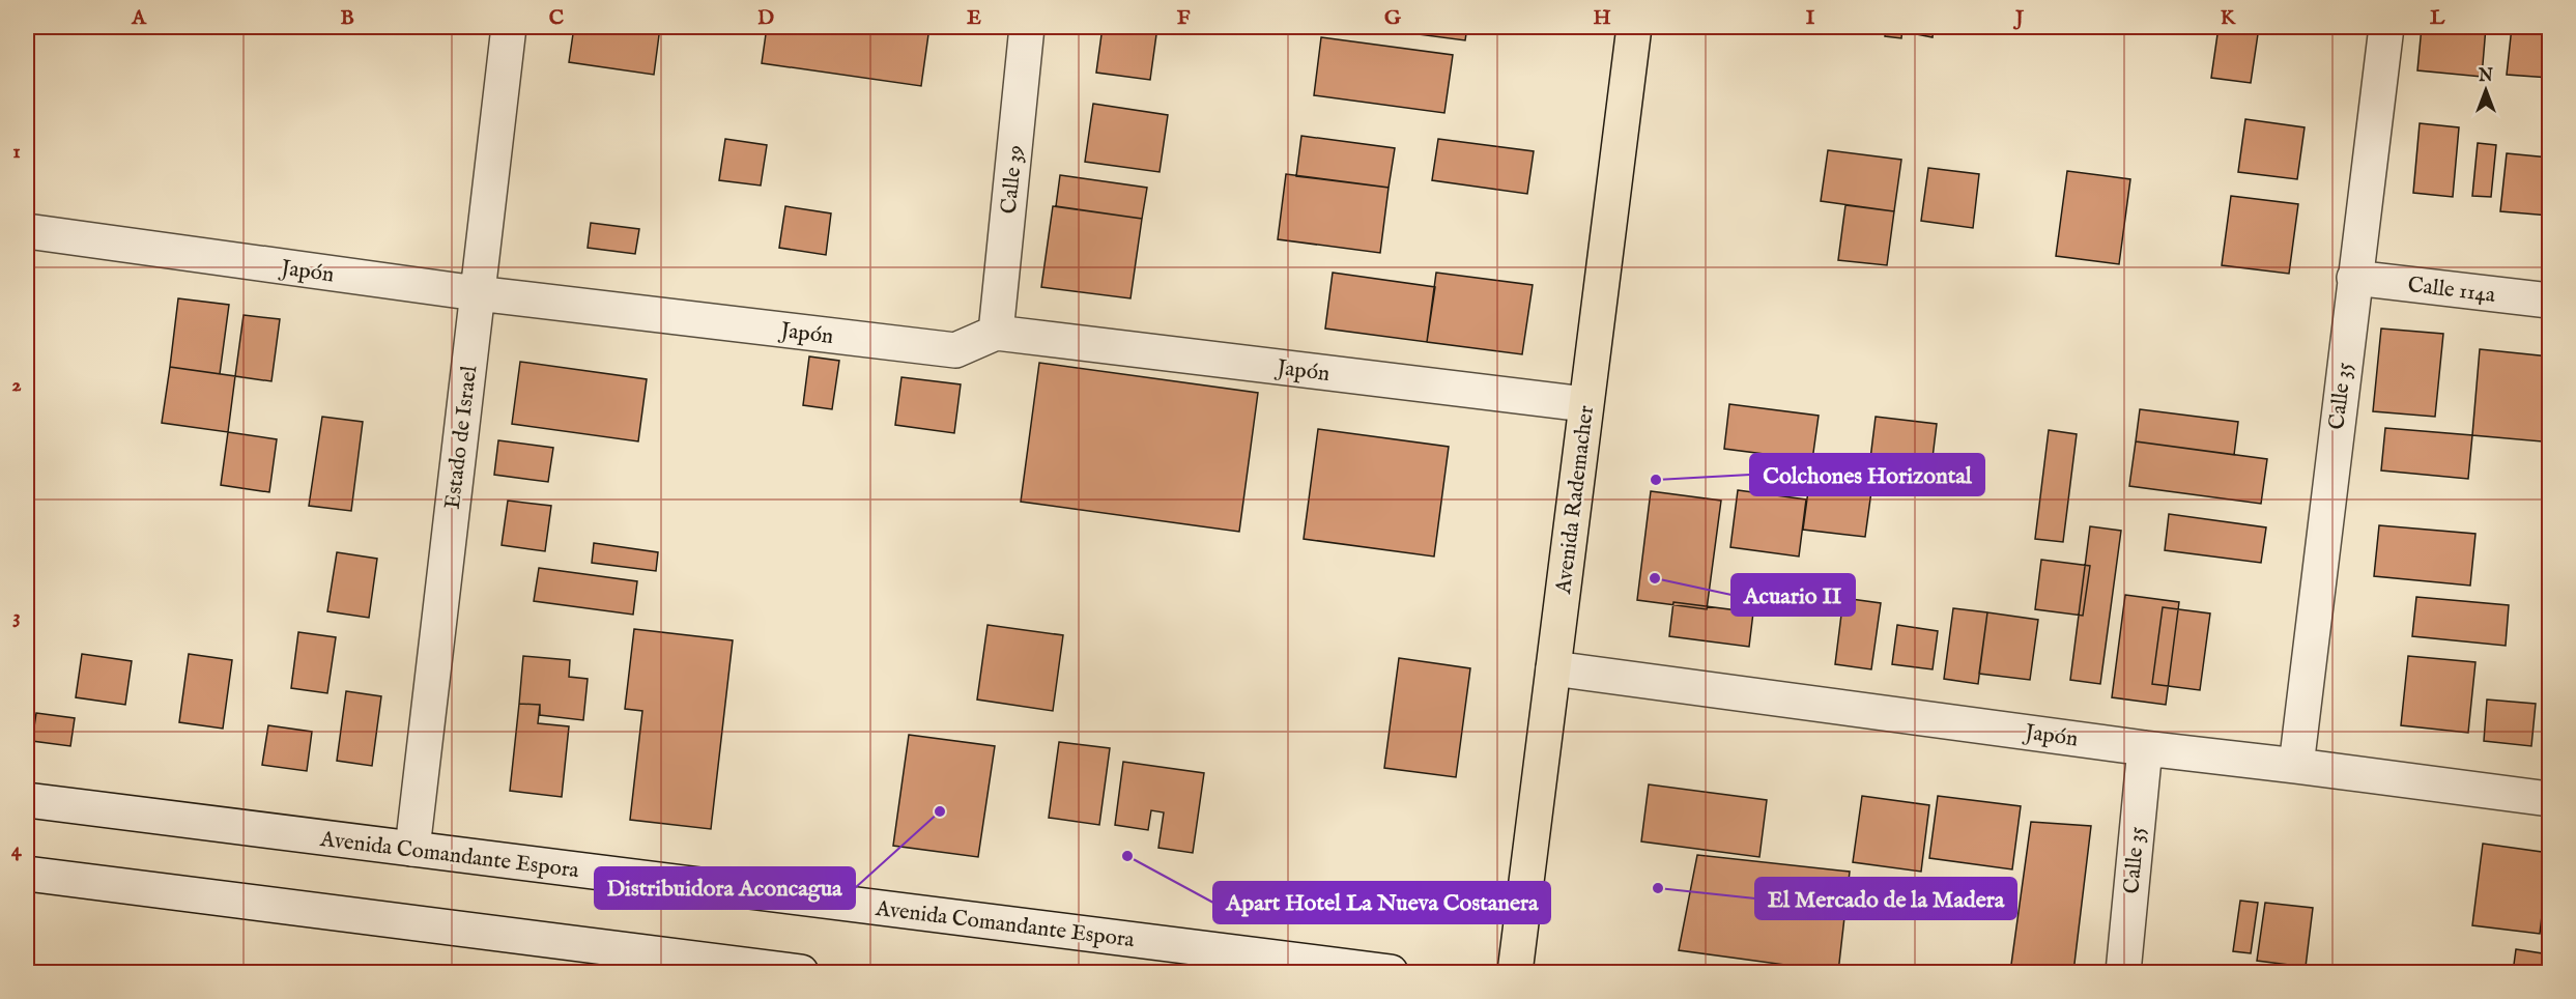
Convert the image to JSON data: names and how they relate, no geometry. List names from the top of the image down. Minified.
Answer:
{"streets":{"main road":["Avenida Rademacher"],"street":["Calle 39","Japón","Calle 114a","Calle 35","Estado de Israel","Avenida Comandante Espora"]},"crossings":[["Calle 39","Japón"],["Japón","Calle 35"],["Japón","Estado de Israel"],["Japón","Avenida Rademacher"],["Calle 114a","Calle 35"],["Estado de Israel","Avenida Comandante Espora"]],"places":["Colchones Horizontal","Acuario II","Distribuidora Aconcagua","Apart Hotel La Nueva Costanera","El Mercado de la Madera"],"north":"top","grid":{"columns":["A","B","C","D","E","F","G","H","I","J","K","L"],"rows":["1","2","3","4"]}}
